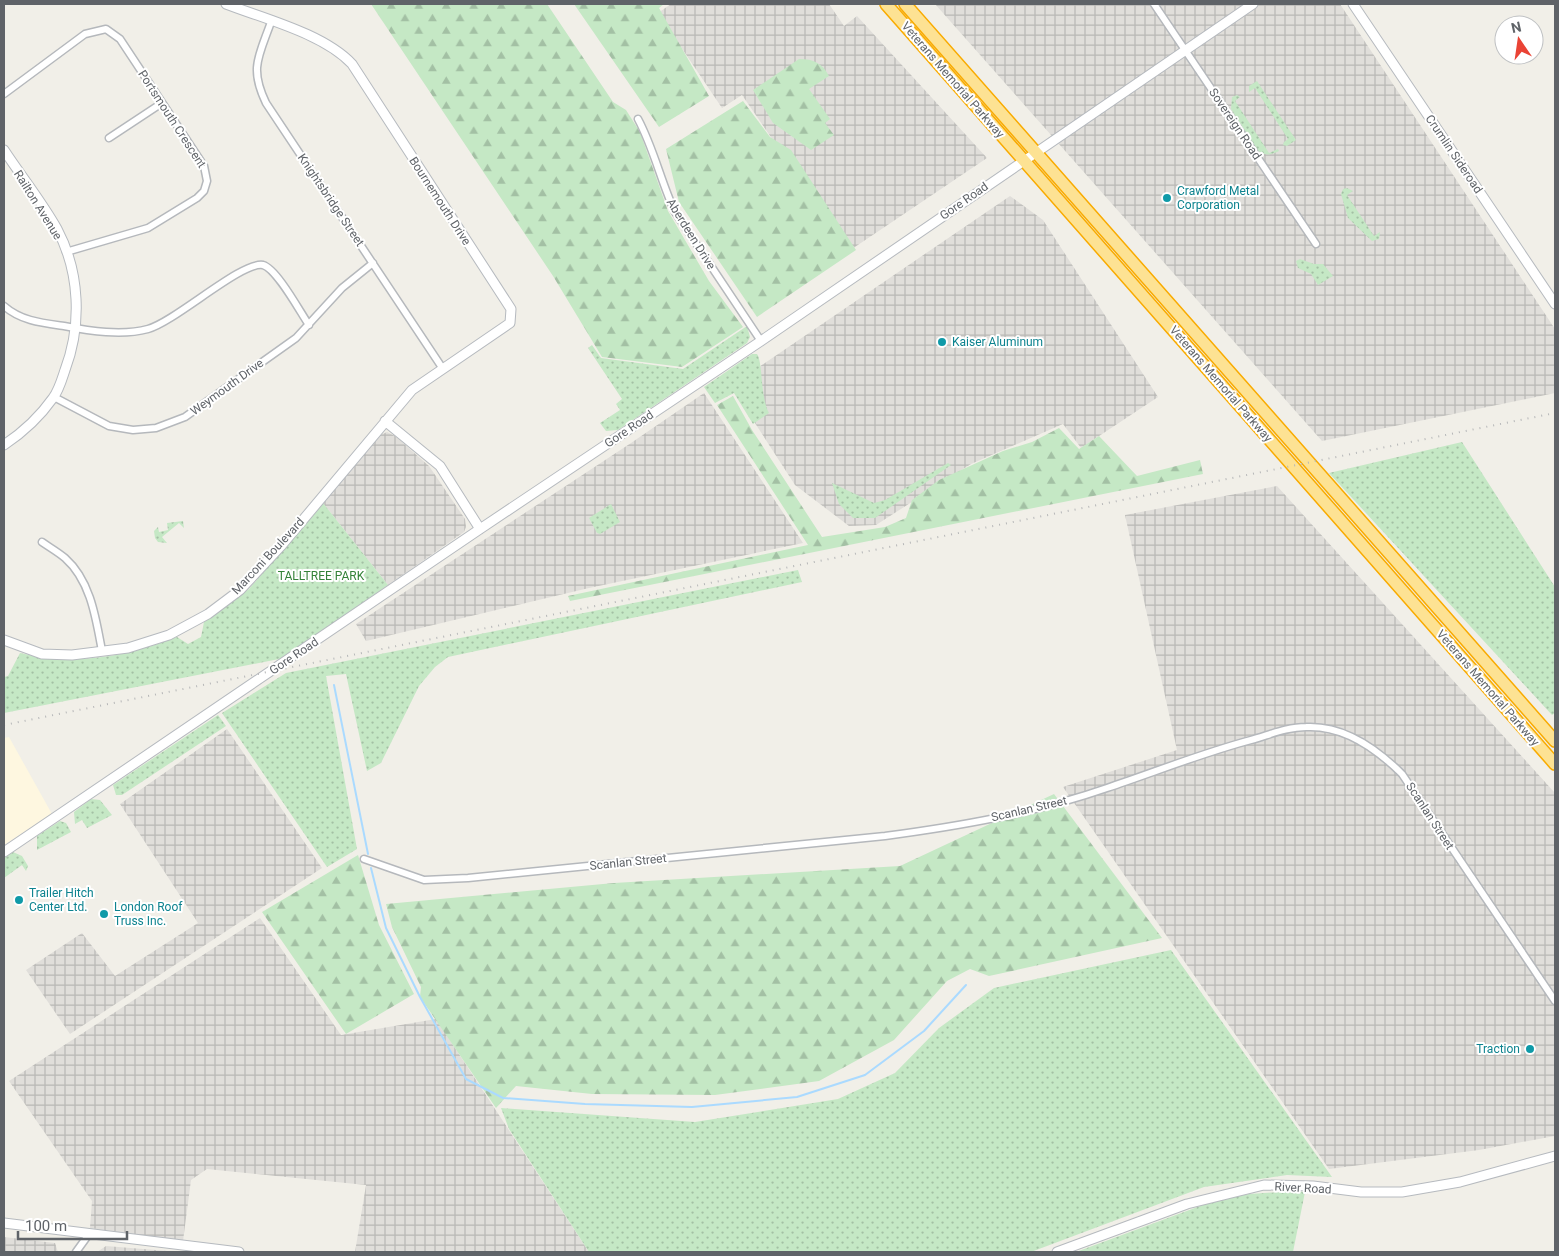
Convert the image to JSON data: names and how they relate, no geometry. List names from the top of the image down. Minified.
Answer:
{"streets":{"highway":["Veterans Memorial Parkway"],"street":["Portsmouth Crescent","Sovereign Road","Crumlin Sideroad","Knightsbridge Street","Bournemouth Drive","Gore Road","Railton Avenue","Aberdeen Drive","Weymouth Drive","Marconi Boulevard","Scanlan Street","River Road"]},"crossings":[["Veterans Memorial Parkway","Gore Road"],["Portsmouth Crescent","Railton Avenue"],["Sovereign Road","Gore Road"],["Knightsbridge Street","Bournemouth Drive"],["Knightsbridge Street","Weymouth Drive"],["Bournemouth Drive","Marconi Boulevard"],["Gore Road","Aberdeen Drive"],["Railton Avenue","Weymouth Drive"]],"parks":["TALLTREE PARK"],"places":["Crawford Metal Corporation","Kaiser Aluminum","Trailer Hitch Center Ltd.","London Roof Truss Inc.","Traction"],"scale_bar":"100 m","north":"top"}
